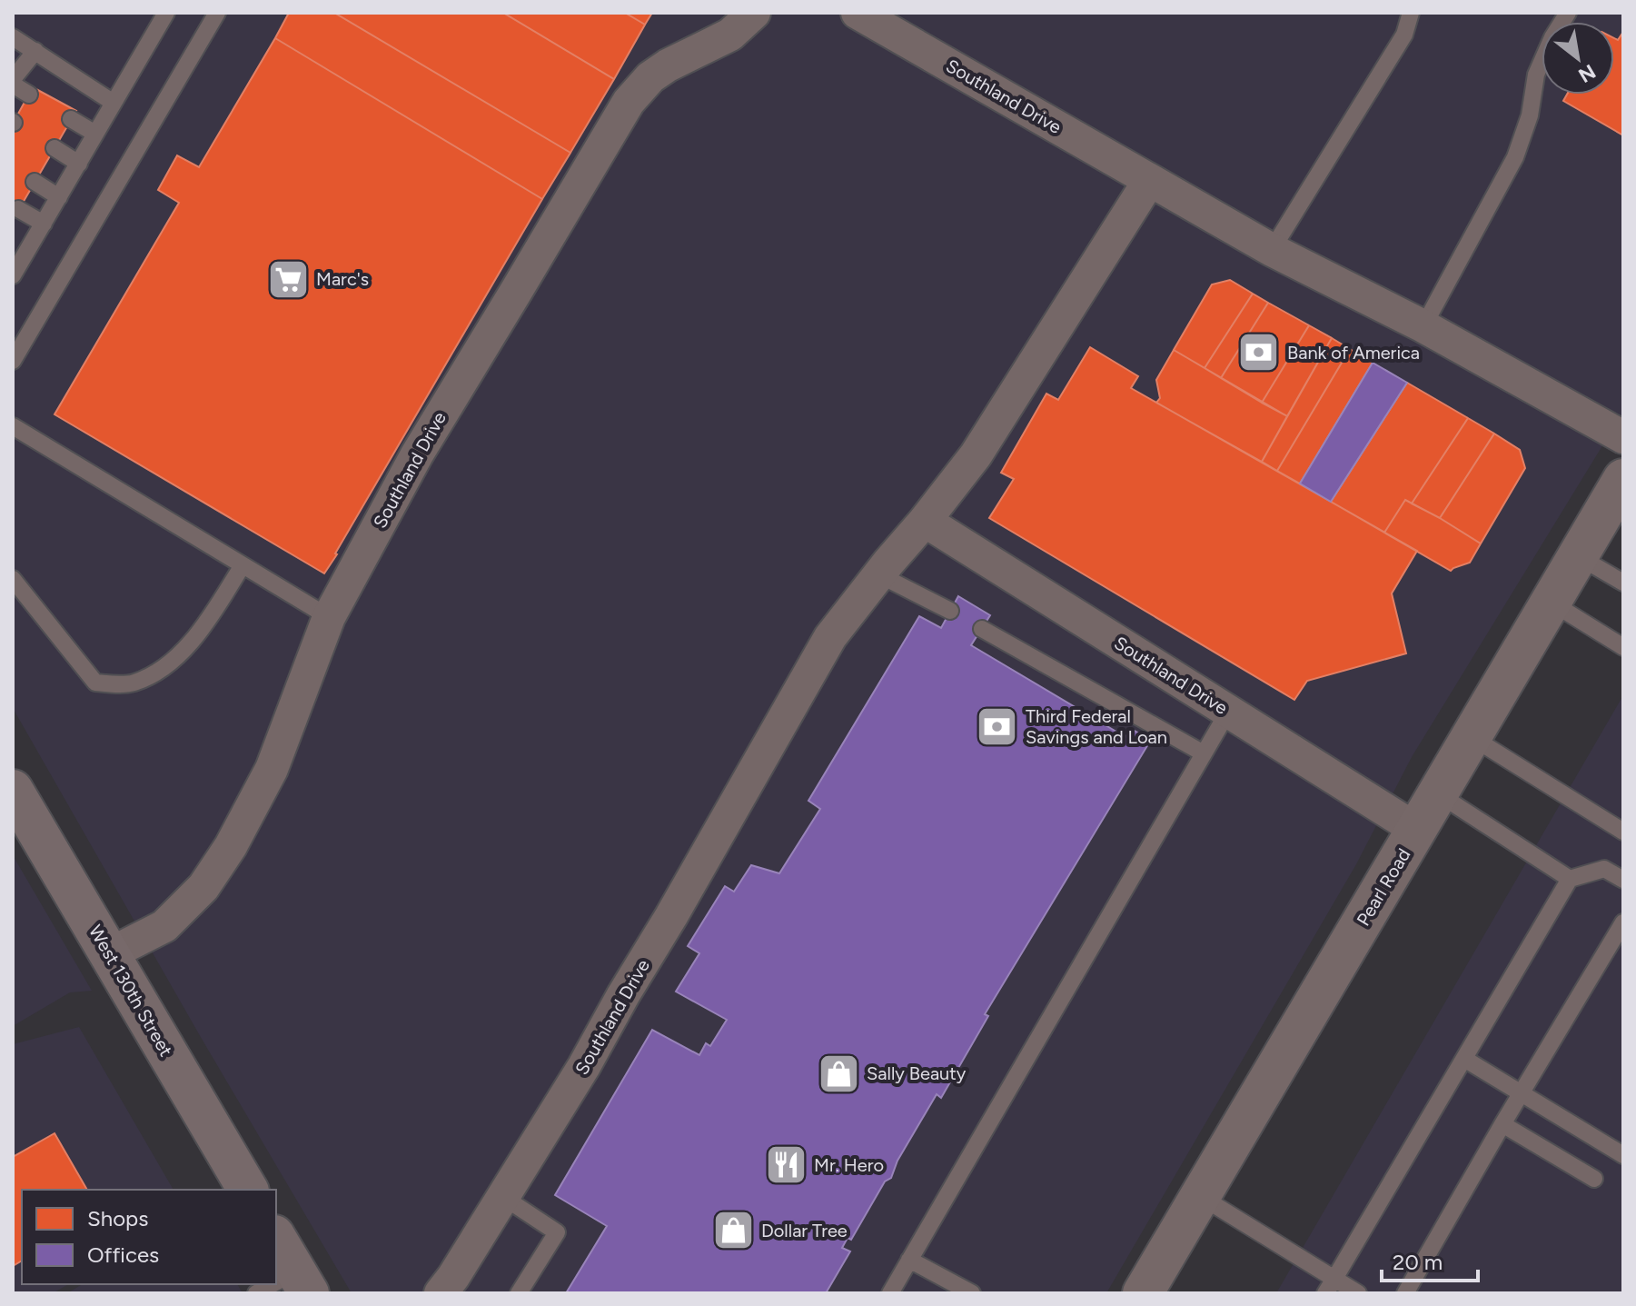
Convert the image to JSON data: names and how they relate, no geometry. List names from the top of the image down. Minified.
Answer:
{"streets":{"main road":["Pearl Road","West 130th Street"],"street":["Southland Drive"]},"crossings":[["Southland Drive","Pearl Road"],["Southland Drive","West 130th Street"]],"places":{"supermarket":["Marc's"],"bank":["Bank of America","Third Federal Savings and Loan"],"shop":["Sally Beauty","Dollar Tree"],"restaurant":["Mr. Hero"]},"legend":["Shops","Offices"],"scale_bar":"20 m","north":"bottom right"}
